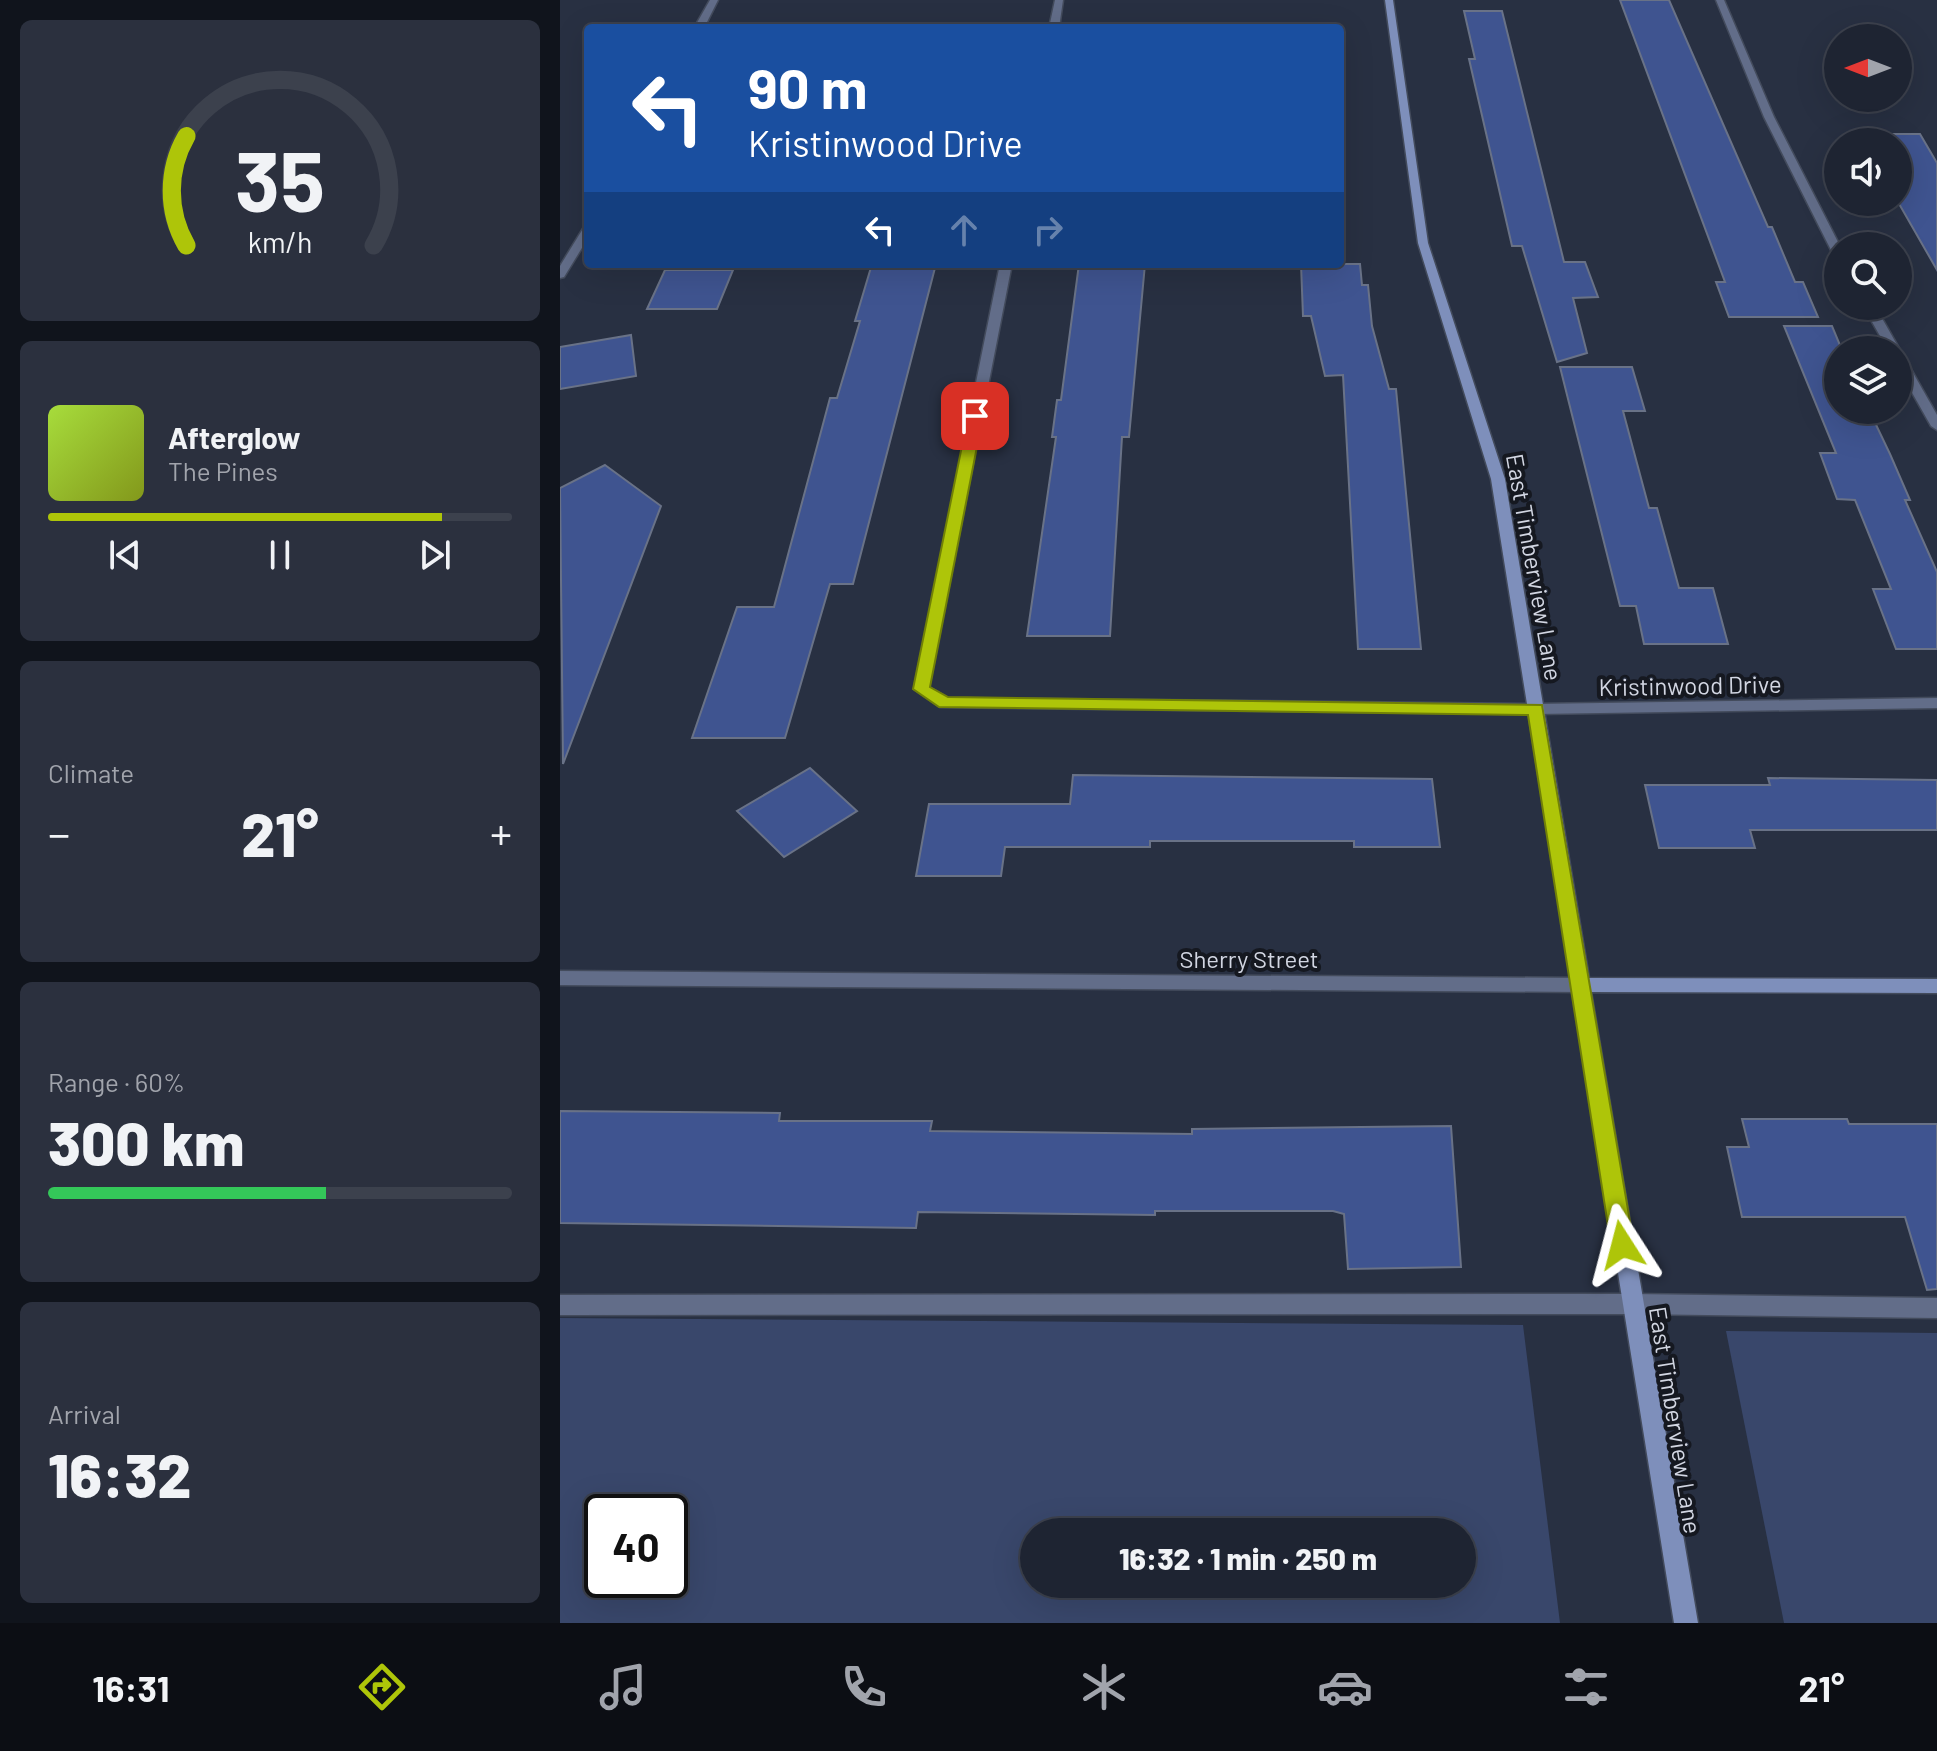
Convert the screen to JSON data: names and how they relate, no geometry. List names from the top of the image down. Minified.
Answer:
{"streets":{"street":["East Timberview Lane","Kristinwood Drive","Sherry Street"]},"crossings":[["East Timberview Lane","Kristinwood Drive"],["East Timberview Lane","Sherry Street"]],"north":"left","page":{"turn":["90 m","Kristinwood Drive"],"song":["Afterglow","The Pines"],"tile":["Climate",["Range · 60%","300 km"],["Arrival","16:32"]],"heat":["−","21°","+"],"limit":"40","trip":"16:32 · 1 min · 250 m","tabs":["16:31","21°"],"gauge":["35","km/h"]}}
